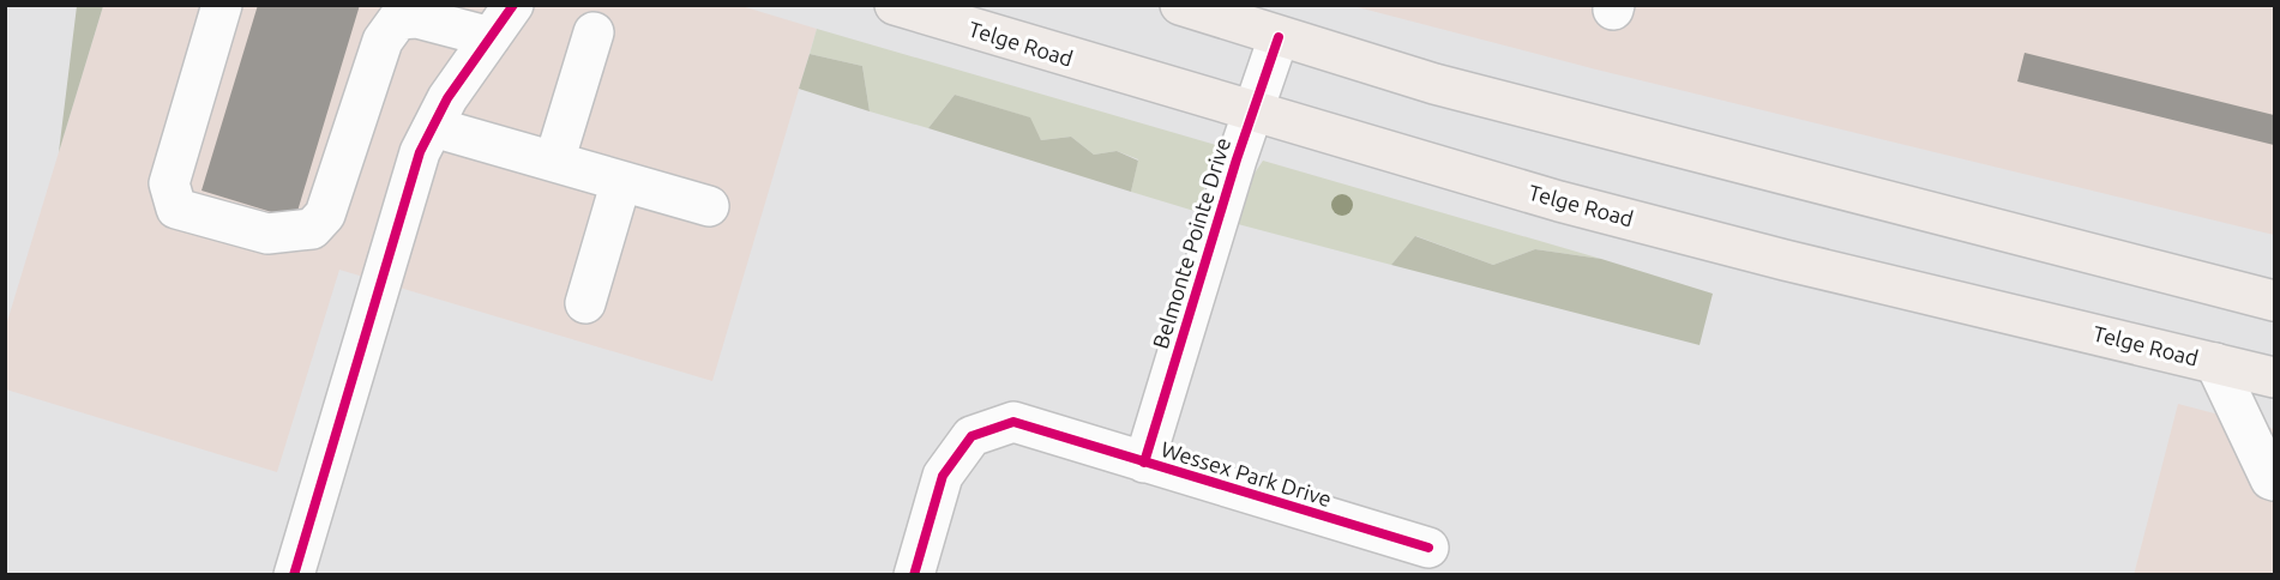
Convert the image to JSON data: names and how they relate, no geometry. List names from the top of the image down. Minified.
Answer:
{"streets":{"main road":["Telge Road"],"street":["Belmonte Pointe Drive","Wessex Park Drive"]},"crossings":[["Telge Road","Belmonte Pointe Drive"],["Belmonte Pointe Drive","Wessex Park Drive"]]}
